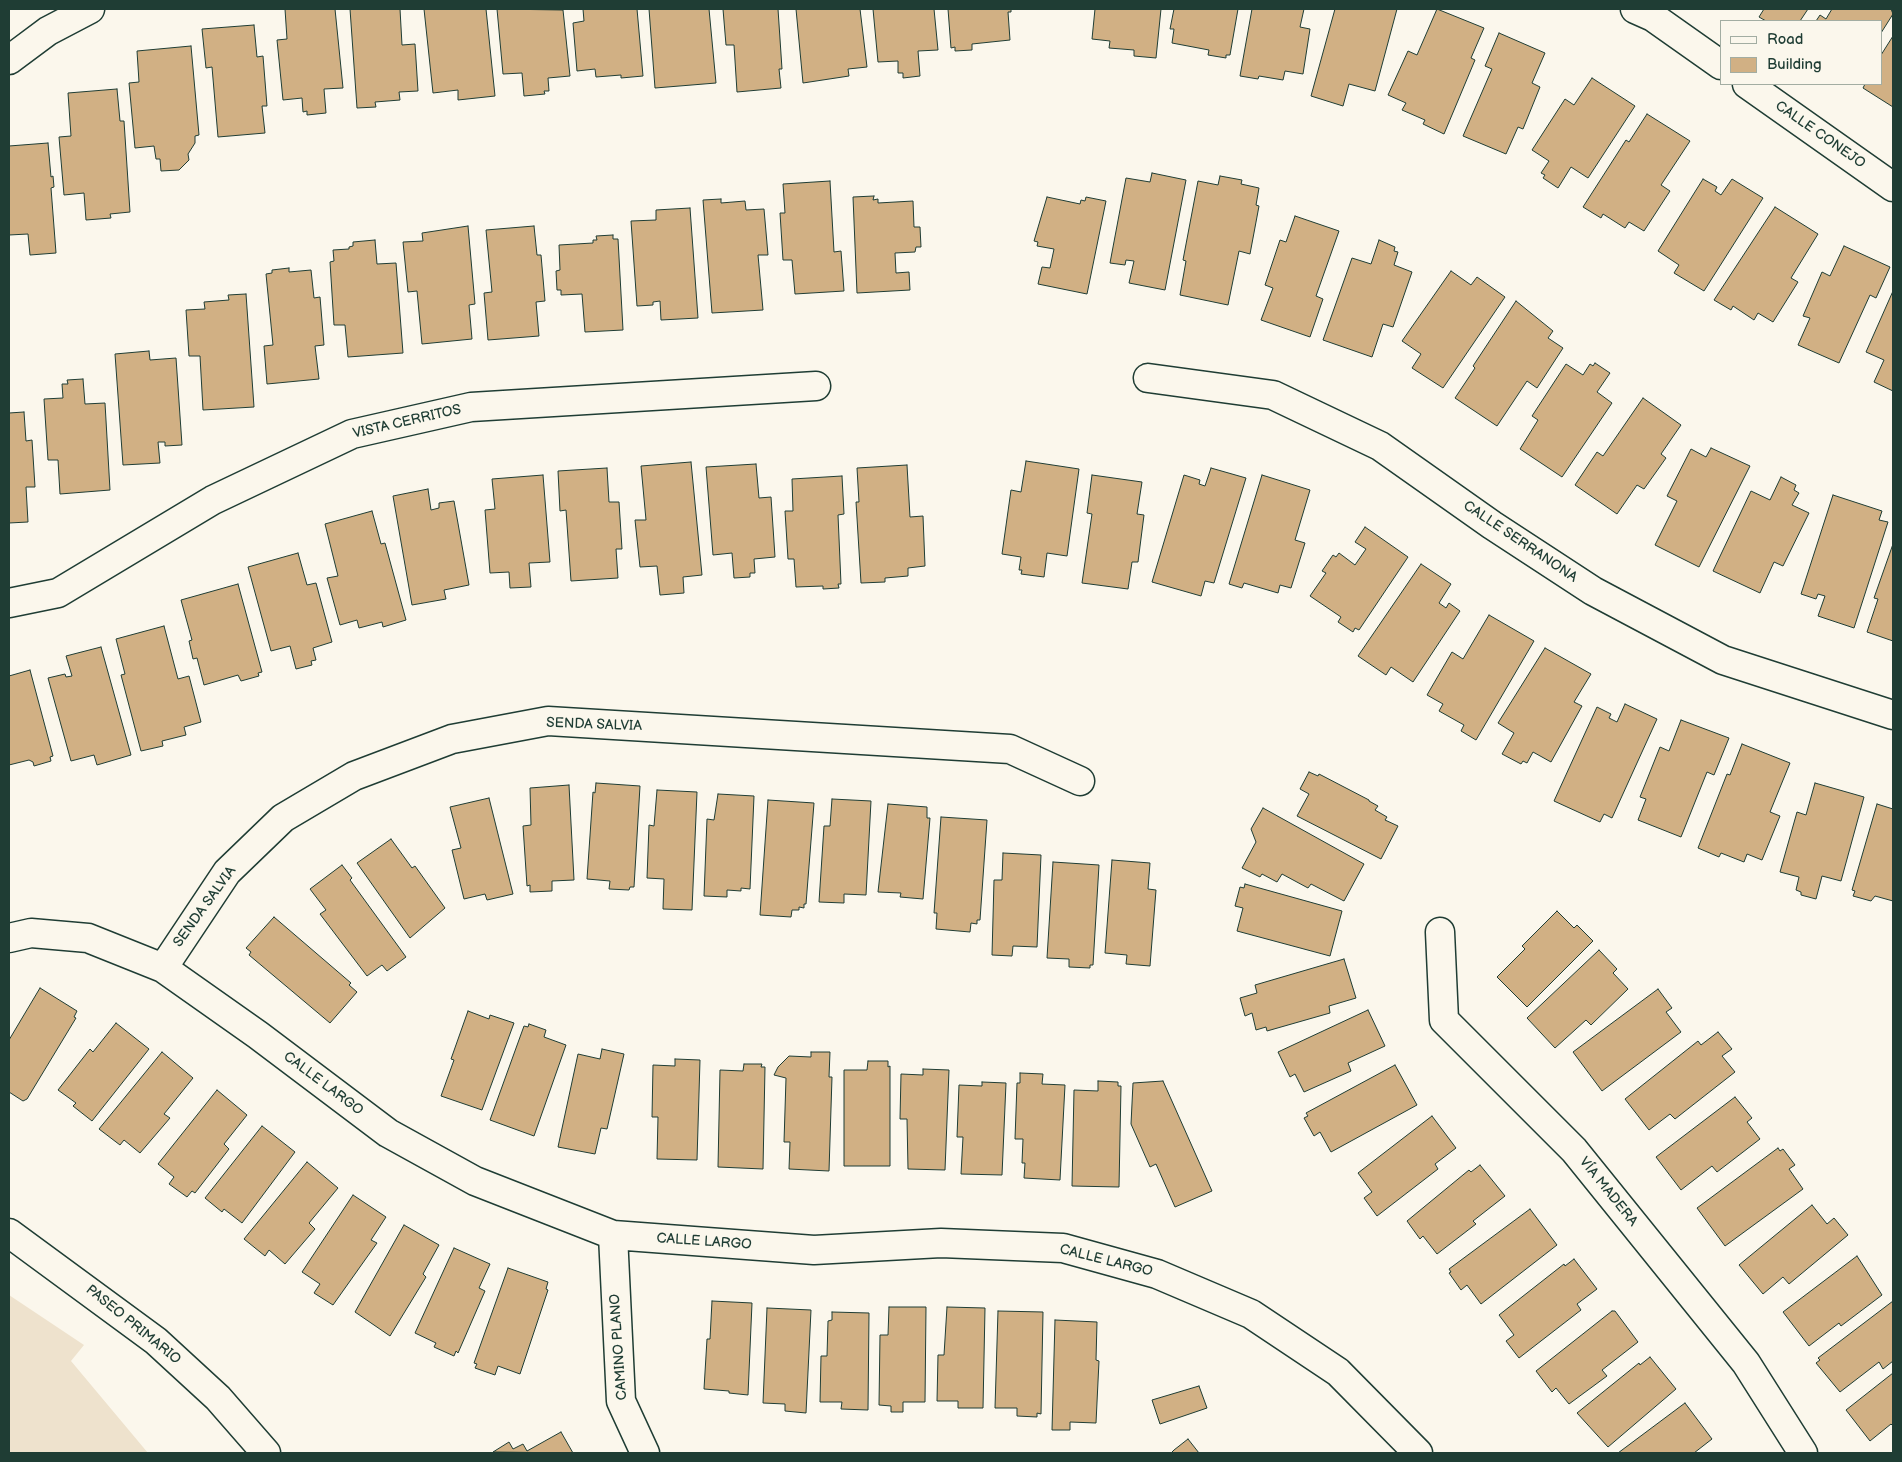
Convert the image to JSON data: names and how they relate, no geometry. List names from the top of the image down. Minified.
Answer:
{"streets":{"street":["CALLE CONEJO","VISTA CERRITOS","CALLE SERRANONA","SENDA SALVIA","CALLE LARGO","VÍA MADERA","PASEO PRIMARIO","CAMINO PLANO"]},"crossings":[["SENDA SALVIA","CALLE LARGO"],["CALLE LARGO","CAMINO PLANO"]],"legend":["Road","Building"]}
